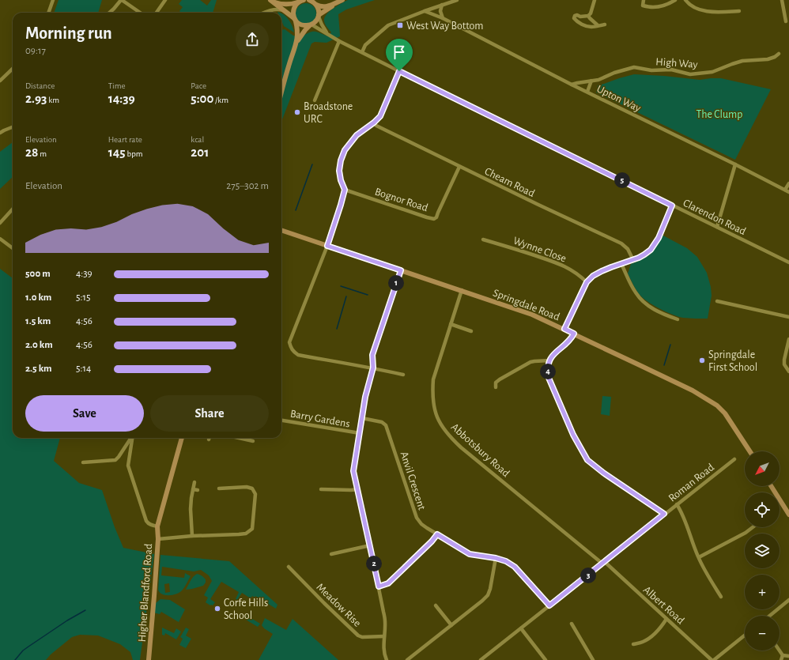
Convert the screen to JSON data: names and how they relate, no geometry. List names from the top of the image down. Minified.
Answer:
{"streets":{"street":["High Way","Upton Way","Cheam Road","Bognor Road","Clarendon Road","Wynne Close","Springdale Road","Barry Gardens","Abbotsbury Road","Anvil Crescent","Roman Road","Higher Blandford Road","Meadow Rise","Albert Road"]},"crossings":[["High Way","Upton Way"],["Cheam Road","Bognor Road"],["Springdale Road","Abbotsbury Road"],["Abbotsbury Road","Roman Road"],["Abbotsbury Road","Albert Road"],["Anvil Crescent","Roman Road"],["Roman Road","Albert Road"]],"parks":["The Clump"],"places":{"transit":["West Way Bottom"],"other":["Broadstone URC","Springdale First School","Corfe Hills School"]},"north":"bottom left","page":{"heading":["Morning run","09:17"],"stats":[["Distance","2.93 km"],["Time","14:39"],["Pace","5:00 /km"],["Elevation","28 m"],["Heart rate","145 bpm"],["kcal","201"]],"pins":["5","1","4","2","3"],"chart":["Elevation","275–302 m"],"list":[{"name":"500 m","note":"4:39"},{"name":"1.0 km","note":"5:15"},{"name":"1.5 km","note":"4:56"},{"name":"2.0 km","note":"4:56"},{"name":"2.5 km","note":"5:14"}],"buttons":["Save","Share"],"map_buttons":["+","−"]}}
